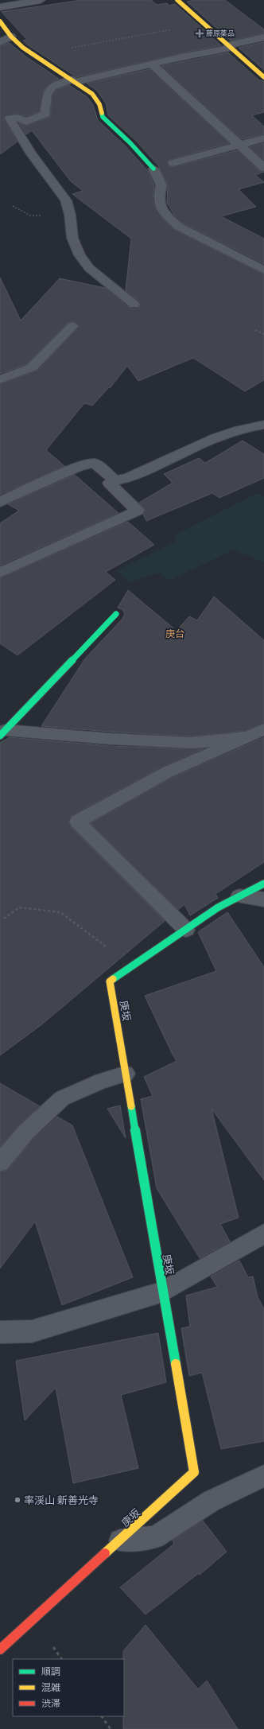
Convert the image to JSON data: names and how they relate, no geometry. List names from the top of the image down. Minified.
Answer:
{"streets":{"street":["庚坂"]},"districts":["庚台"],"places":{"health":["藤原薬品"],"other":["率渓山 新善光寺"]},"legend":["順調","混雑","渋滞"]}
